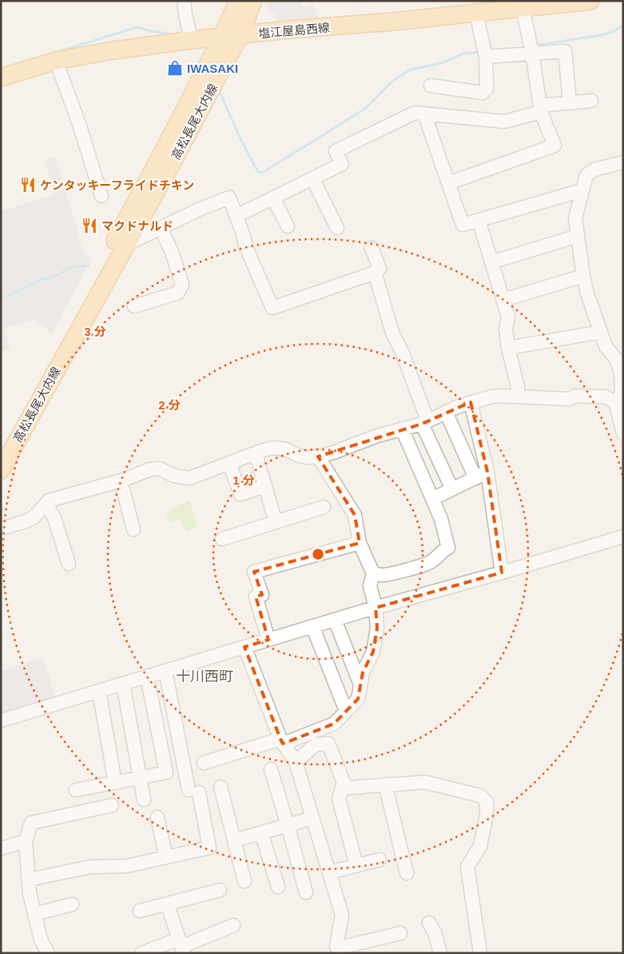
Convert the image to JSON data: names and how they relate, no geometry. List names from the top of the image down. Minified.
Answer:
{"streets":{"main road":["塩江屋島西線","高松長尾大内線"]},"crossings":[["塩江屋島西線","高松長尾大内線"]],"districts":["十川西町"],"places":{"shop":["IWASAKI"],"restaurant":["ケンタッキーフライドチキン","マクドナルド"]},"rings":["3 分","2 分","1 分"]}
